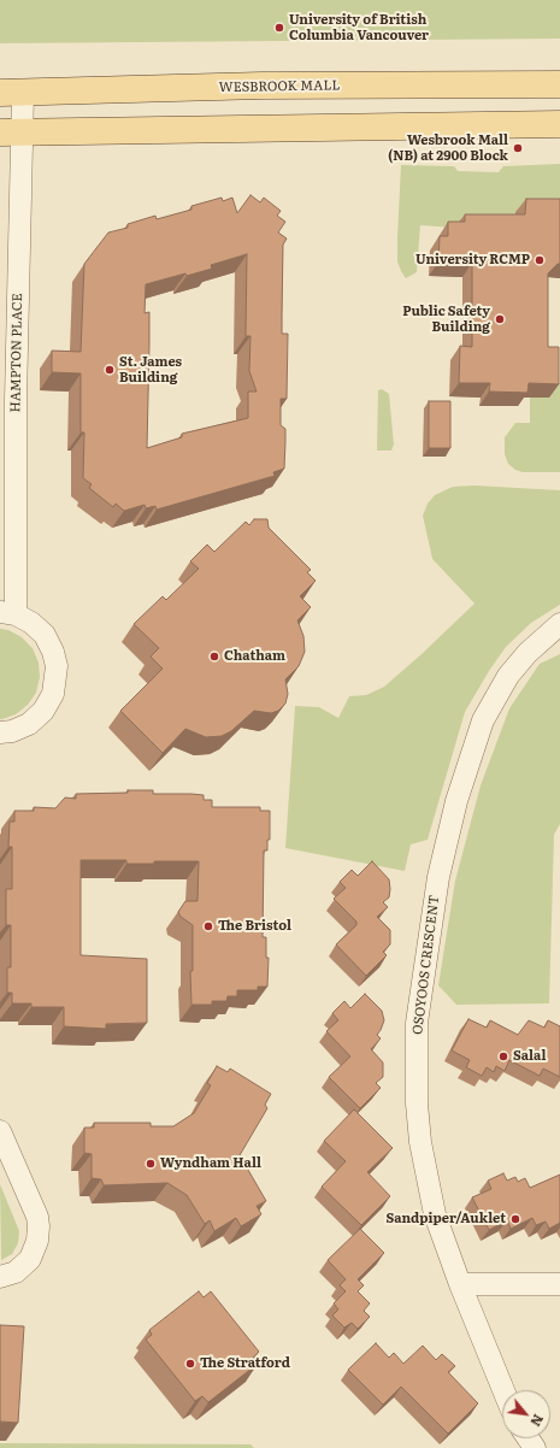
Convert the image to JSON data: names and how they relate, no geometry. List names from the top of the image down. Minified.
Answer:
{"streets":{"main road":["WESBROOK MALL"],"street":["HAMPTON PLACE","OSOYOOS CRESCENT"]},"crossings":[["WESBROOK MALL","HAMPTON PLACE"]],"places":["University of British Columbia Vancouver","Wesbrook Mall (NB) at 2900 Block","University RCMP","Public Safety Building","St. James Building","Chatham","The Bristol","Salal","Wyndham Hall","Sandpiper/Auklet","The Stratford"],"north":"bottom right"}
